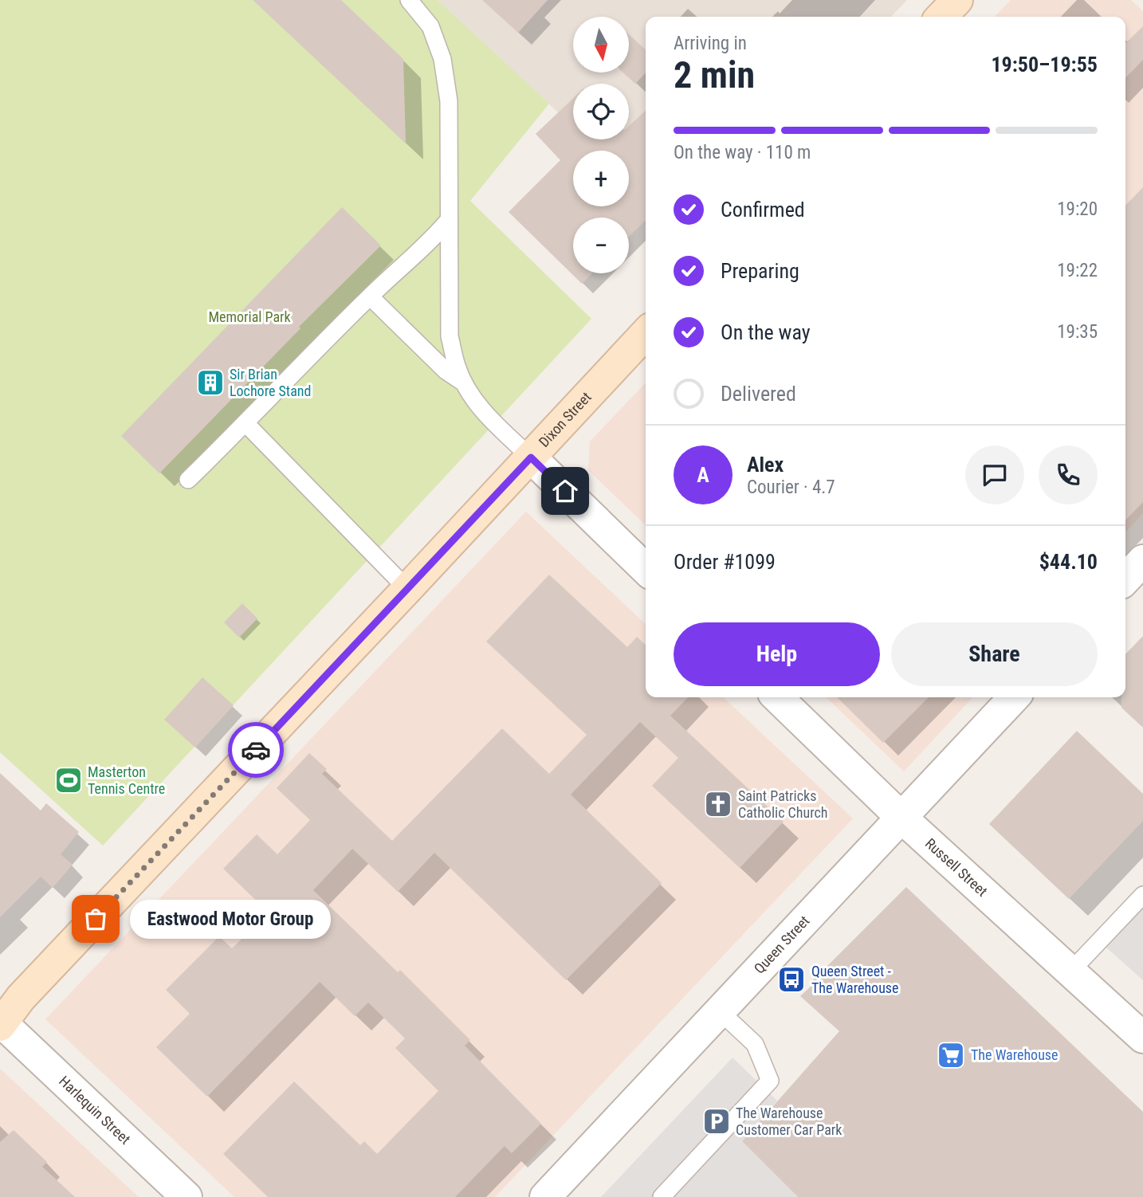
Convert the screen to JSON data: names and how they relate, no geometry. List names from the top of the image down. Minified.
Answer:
{"streets":{"main road":["Dixon Street"],"street":["Russell Street","Queen Street","Harlequin Street"]},"crossings":[["Dixon Street","Harlequin Street"],["Russell Street","Queen Street"]],"parks":["Memorial Park"],"places":{"building":["Sir Brian Lochore Stand"],"sports":["Masterton Tennis Centre"],"church":["Saint Patricks Catholic Church"],"other":["Eastwood Motor Group"],"bus stop":["Queen Street - The Warehouse"],"supermarket":["The Warehouse"],"parking":["The Warehouse Customer Car Park"]},"north":"bottom","page":{"map_buttons":["+","−"],"heading":["2 min","Arriving in","19:50–19:55"],"panel":["Alex","Courier · 4.7","Order #1099","$44.10"],"bar":"On the way · 110 m","list":[["Confirmed","19:20"],["Preparing","19:22"],["On the way","19:35"],"Delivered"],"round":"A","buttons":["Help","Share"],"bubble":"Eastwood Motor Group"}}
